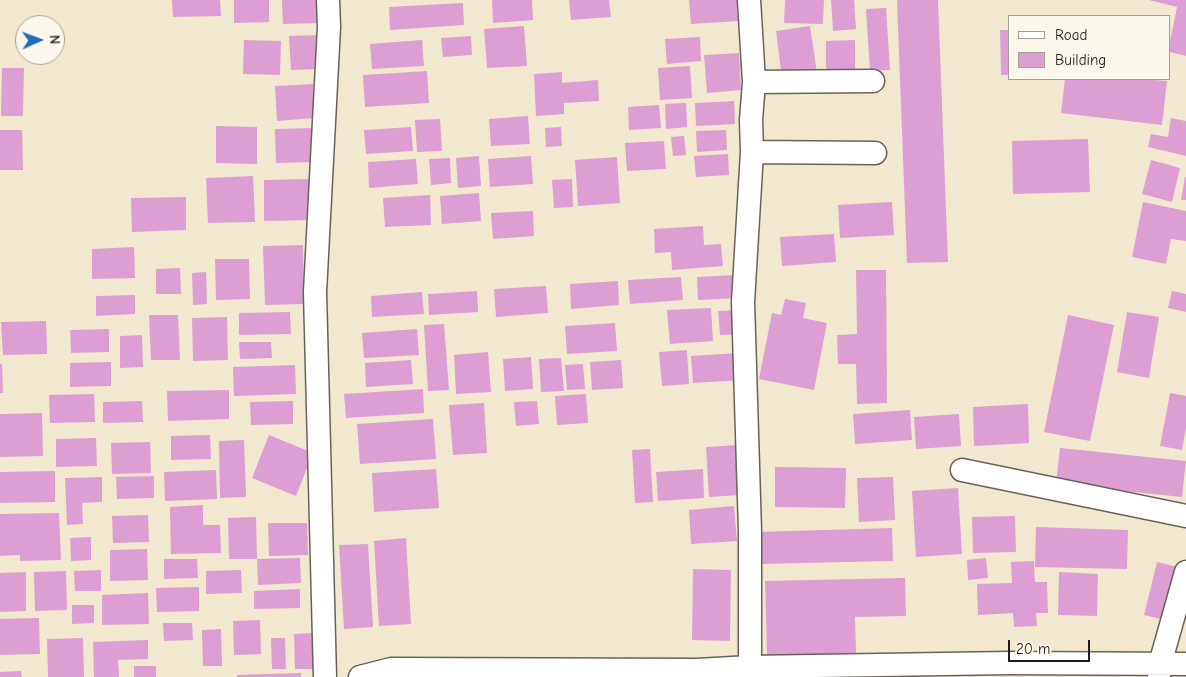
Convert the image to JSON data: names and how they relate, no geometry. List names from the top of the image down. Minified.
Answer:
{"legend":["Road","Building"],"scale_bar":"20 m","north":"right"}
